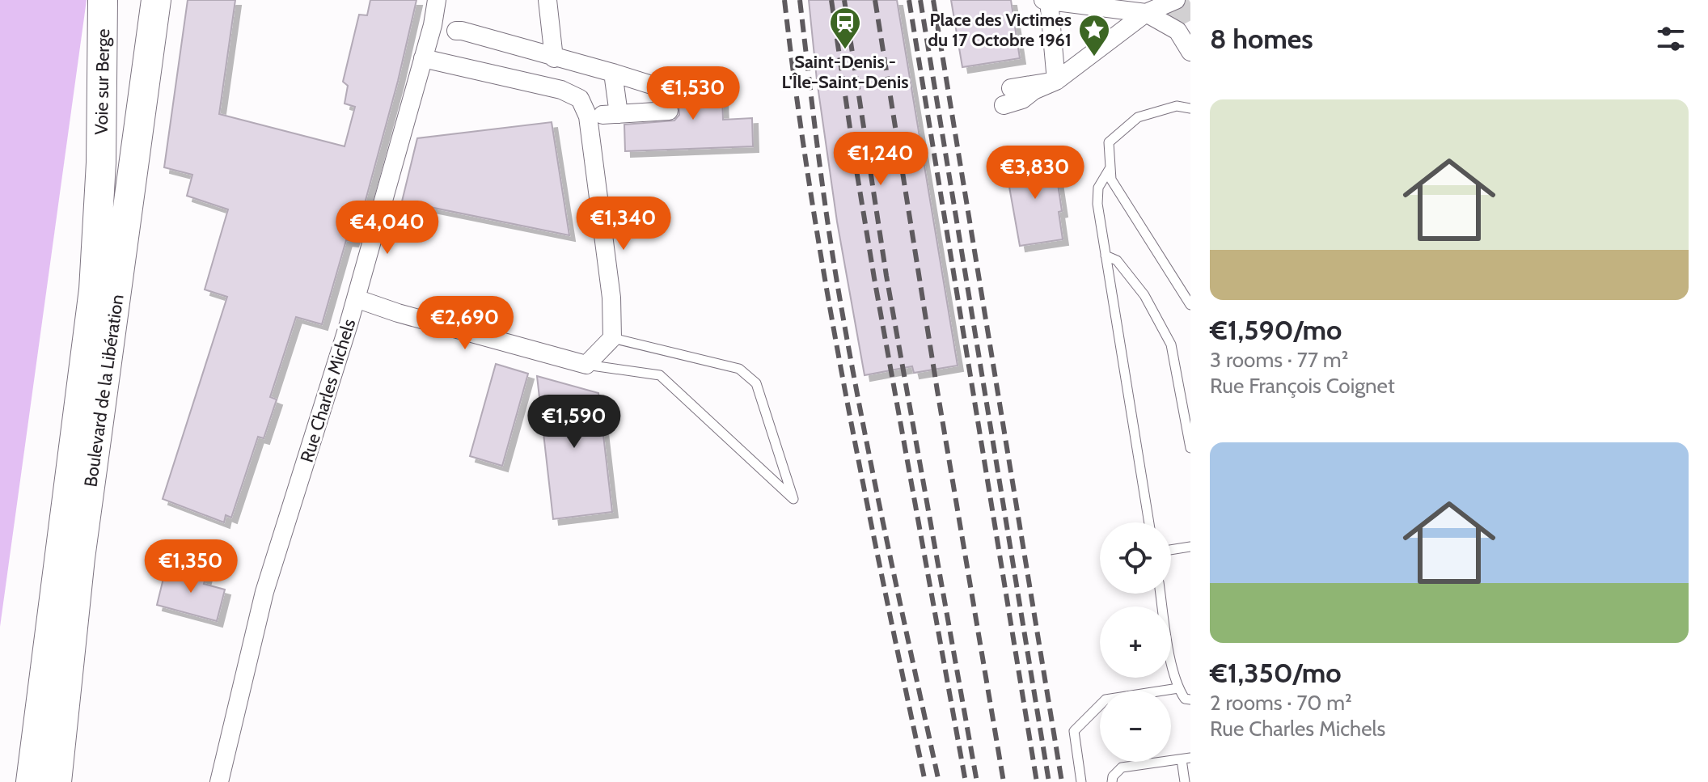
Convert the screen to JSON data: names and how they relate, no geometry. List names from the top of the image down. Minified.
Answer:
{"streets":{"main road":["Voie sur Berge","Boulevard de la Libération"],"street":["Rue Charles Michels"]},"crossings":[["Voie sur Berge","Boulevard de la Libération"]],"places":{"station":["Saint-Denis - L'Île-Saint-Denis"],"place":["Place des Victimes du 17 Octobre 1961"]},"page":{"heading":"8 homes","price":["€1,530","€1,240","€3,830","€1,340","€4,040","€2,690","€1,590","€1,350"],"list":[{"name":"€1,590/mo","note":"3 rooms · 77 m² · Rue François Coignet"},{"name":"€1,350/mo","note":"2 rooms · 70 m² · Rue Charles Michels"}],"map_buttons":["+","−"]}}
